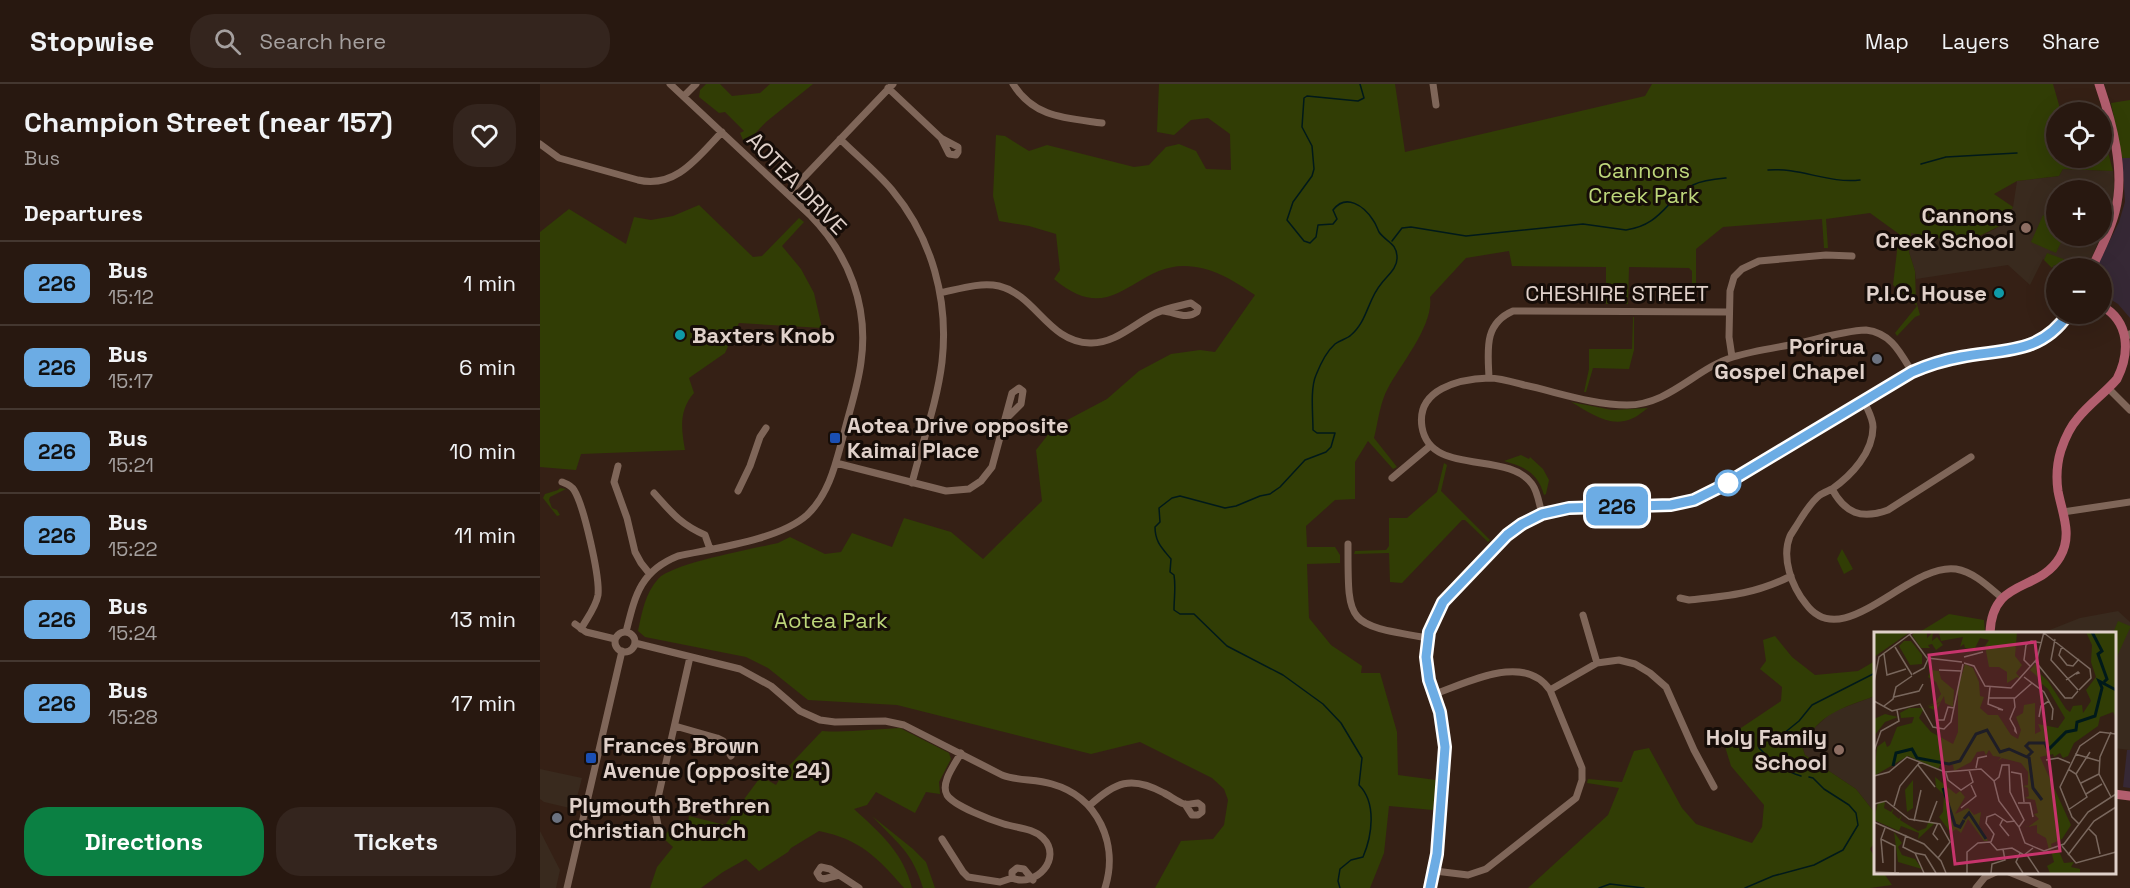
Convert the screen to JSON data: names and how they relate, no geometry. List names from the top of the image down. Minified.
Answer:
{"streets":{"street":["AOTEA DRIVE","CHESHIRE STREET"]},"parks":["Cannons Creek Park","Aotea Park"],"places":{"other":["Cannons Creek School","P.I.C. House","Baxters Knob","Porirua Gospel Chapel","Holy Family School","Plymouth Brethren Christian Church"],"transit":["Aotea Drive opposite Kaimai Place","Frances Brown Avenue (opposite 24)"]},"lines":["bus line 226"],"page":{"header":"Stopwise","search":"Search here","nav":["Map","Layers","Share"],"heading":[["Champion Street (near 157)","Bus"],"Departures"],"on_map":"226","map_buttons":["+","−"],"list":[{"mark":"226","name":"Bus","note":"15:12","value":"1 min"},{"mark":"226","name":"Bus","note":"15:17","value":"6 min"},{"mark":"226","name":"Bus","note":"15:21","value":"10 min"},{"mark":"226","name":"Bus","note":"15:22","value":"11 min"},{"mark":"226","name":"Bus","note":"15:24","value":"13 min"},{"mark":"226","name":"Bus","note":"15:28","value":"17 min"}],"buttons":["Directions","Tickets"]}}
